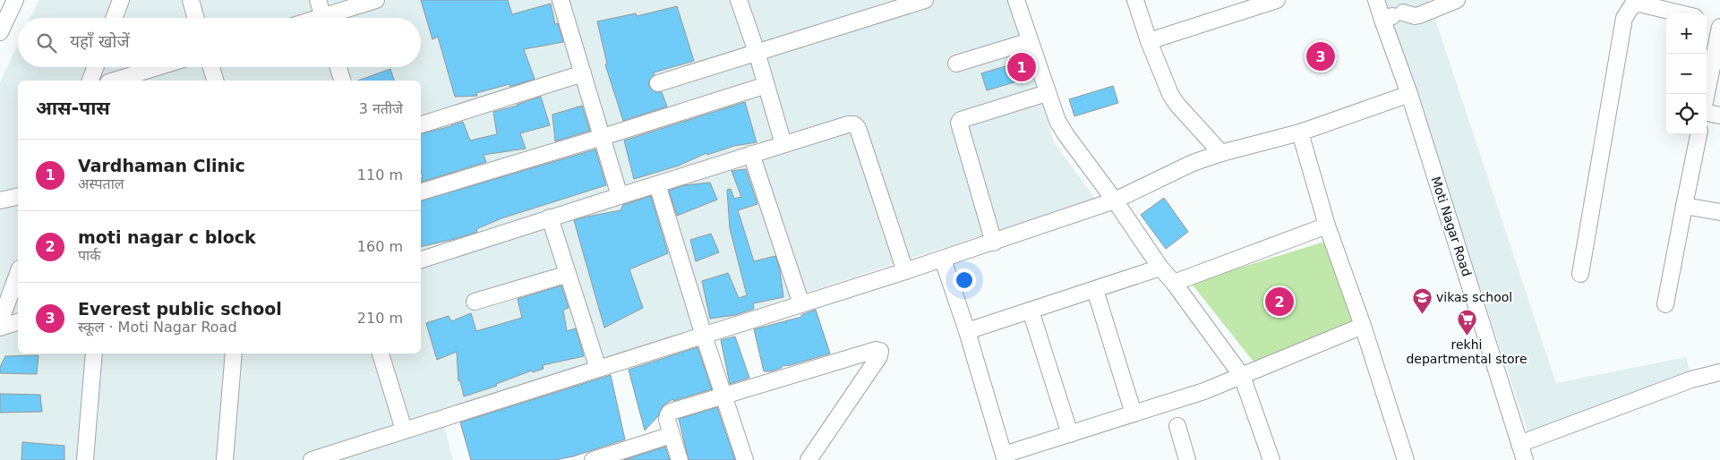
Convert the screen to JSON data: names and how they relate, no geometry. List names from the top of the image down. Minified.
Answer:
{"streets":{"street":["Moti Nagar Road"]},"places":{"school or university":["vikas school"],"supermarket":["rekhi departmental store"]},"page":{"map_buttons":["+","−"],"search":"यहाँ खोजें","pins":["3","1","2"],"heading":["आस-पास","3 नतीजे"],"list":[{"mark":"1","name":"Vardhaman Clinic","note":"अस्पताल","value":"110 m"},{"mark":"2","name":"moti nagar c block","note":"पार्क","value":"160 m"},{"mark":"3","name":"Everest public school","note":"स्कूल · Moti Nagar Road","value":"210 m"}]}}
